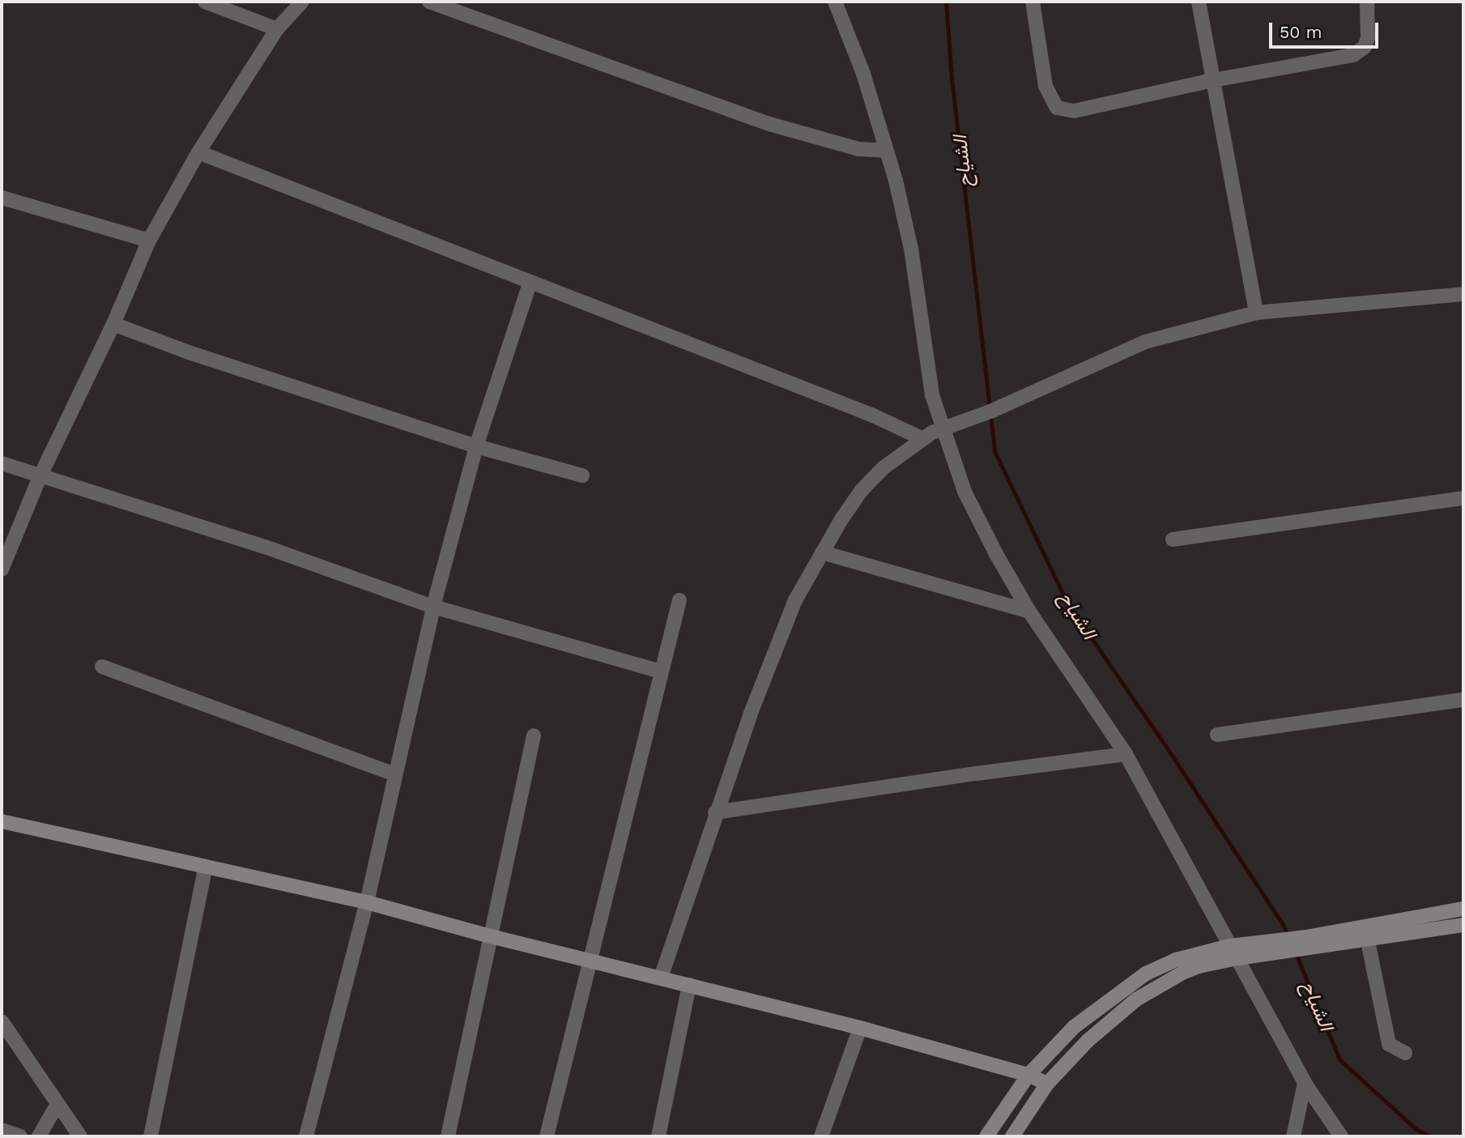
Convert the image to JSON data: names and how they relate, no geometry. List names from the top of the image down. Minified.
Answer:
{"water":["الشياح"],"scale_bar":"50 m"}
